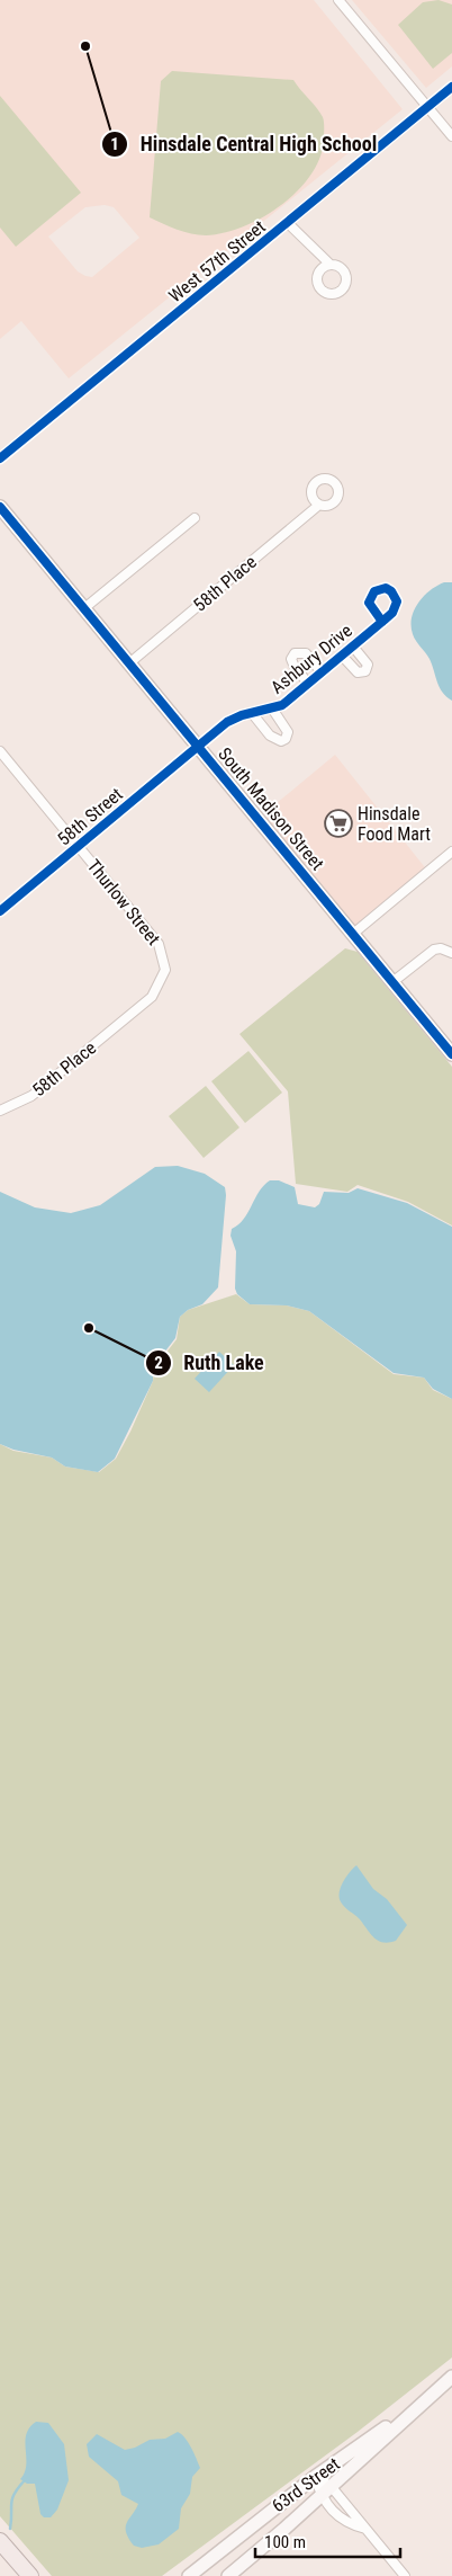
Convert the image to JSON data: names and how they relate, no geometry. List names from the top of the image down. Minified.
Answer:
{"streets":{"street":["West 57th Street","58th Place","Ashbury Drive","South Madison Street","58th Street","Thurlow Street","63rd Street"]},"crossings":[["58th Place","South Madison Street"],["58th Place","Thurlow Street"],["Ashbury Drive","South Madison Street"],["Ashbury Drive","58th Street"],["South Madison Street","58th Street"],["58th Street","Thurlow Street"]],"places":{"other":["Hinsdale Central High School","Ruth Lake"],"supermarket":["Hinsdale Food Mart"]},"scale_bar":"100 m"}
